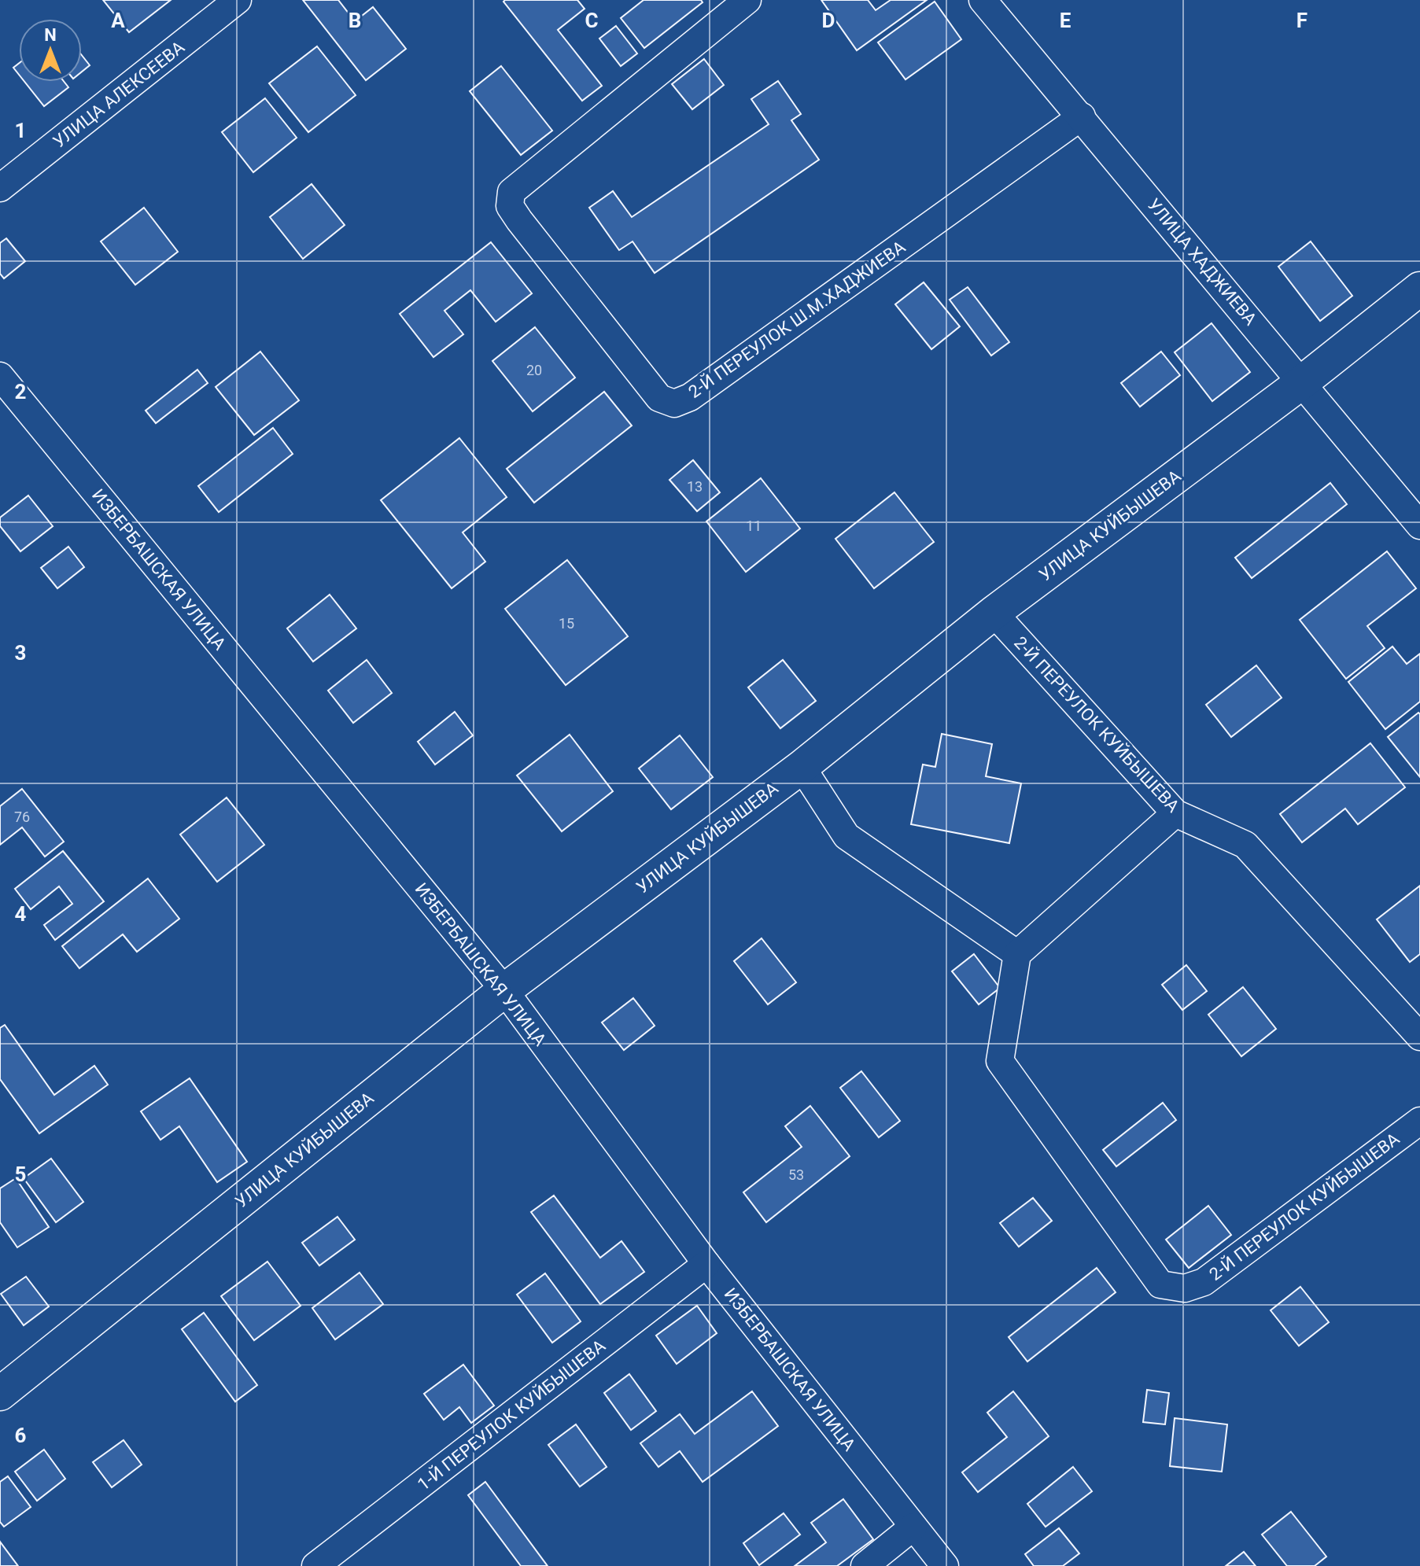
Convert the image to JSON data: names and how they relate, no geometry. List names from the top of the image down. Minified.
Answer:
{"streets":{"street":["УЛИЦА АЛЕКСЕЕВА","УЛИЦА ХАДЖИЕВА","2-Й ПЕРЕУЛОК Ш.М.ХАДЖИЕВА","УЛИЦА КУЙБЫШЕВА","ИЗБЕРБАШСКАЯ УЛИЦА","2-Й ПЕРЕУЛОК КУЙБЫШЕВА","1-Й ПЕРЕУЛОК КУЙБЫШЕВА"]},"crossings":[["УЛИЦА ХАДЖИЕВА","2-Й ПЕРЕУЛОК Ш.М.ХАДЖИЕВА"],["УЛИЦА ХАДЖИЕВА","УЛИЦА КУЙБЫШЕВА"],["УЛИЦА КУЙБЫШЕВА","ИЗБЕРБАШСКАЯ УЛИЦА"],["УЛИЦА КУЙБЫШЕВА","2-Й ПЕРЕУЛОК КУЙБЫШЕВА"],["ИЗБЕРБАШСКАЯ УЛИЦА","1-Й ПЕРЕУЛОК КУЙБЫШЕВА"]],"house_numbers":["20","13","11","15","76","53"],"north":"top","grid":{"columns":["A","B","C","D","E","F"],"rows":["1","2","3","4","5","6"]}}
